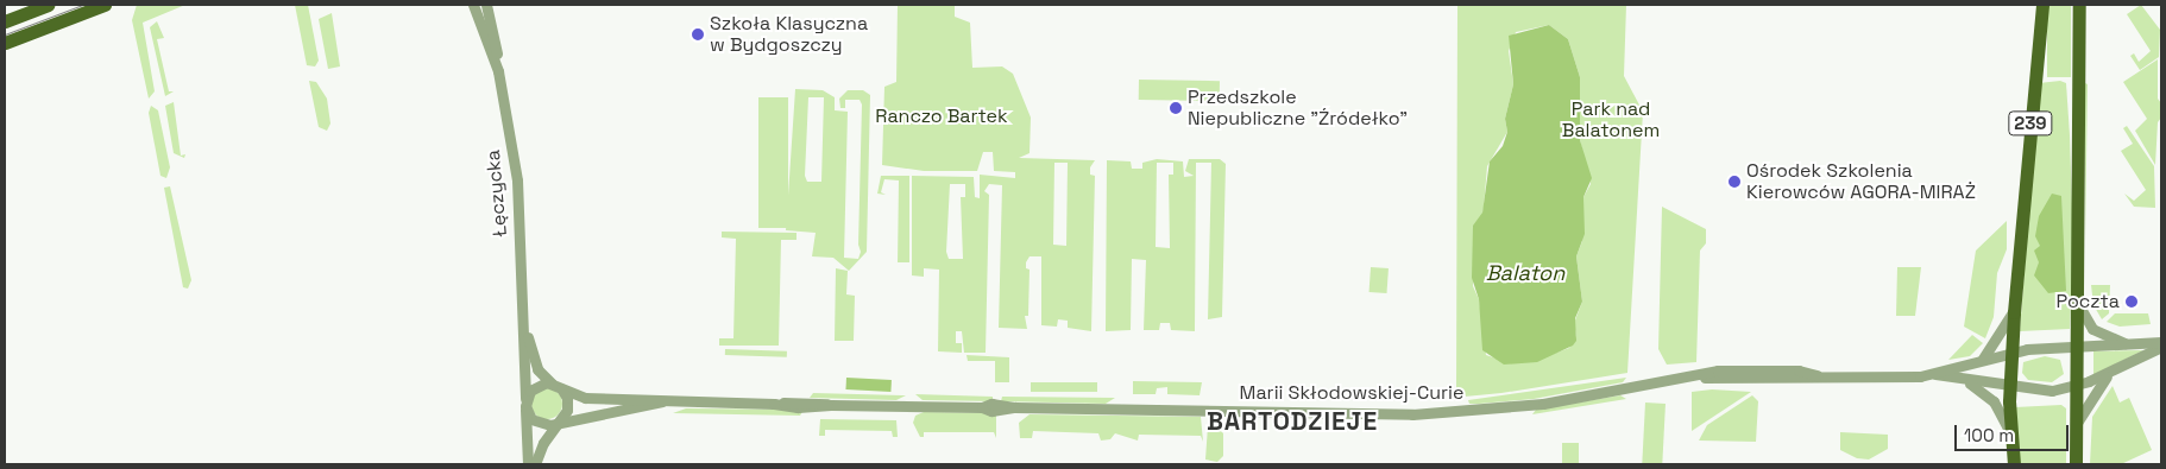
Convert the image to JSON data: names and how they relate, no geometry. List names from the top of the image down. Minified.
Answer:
{"streets":{"main road":["239"],"street":["Łęczycka","Marii Skłodowskiej-Curie"]},"crossings":[["239","Marii Skłodowskiej-Curie"],["Łęczycka","Marii Skłodowskiej-Curie"]],"districts":["BARTODZIEJE"],"water":["Balaton"],"parks":["Park nad Balatonem","Ranczo Bartek"],"places":["Szkoła Klasyczna w Bydgoszczy","Przedszkole Niepubliczne \"Źródełko\"","Ośrodek Szkolenia Kierowców AGORA-MIRAŻ","Poczta"],"scale_bar":"100 m"}
